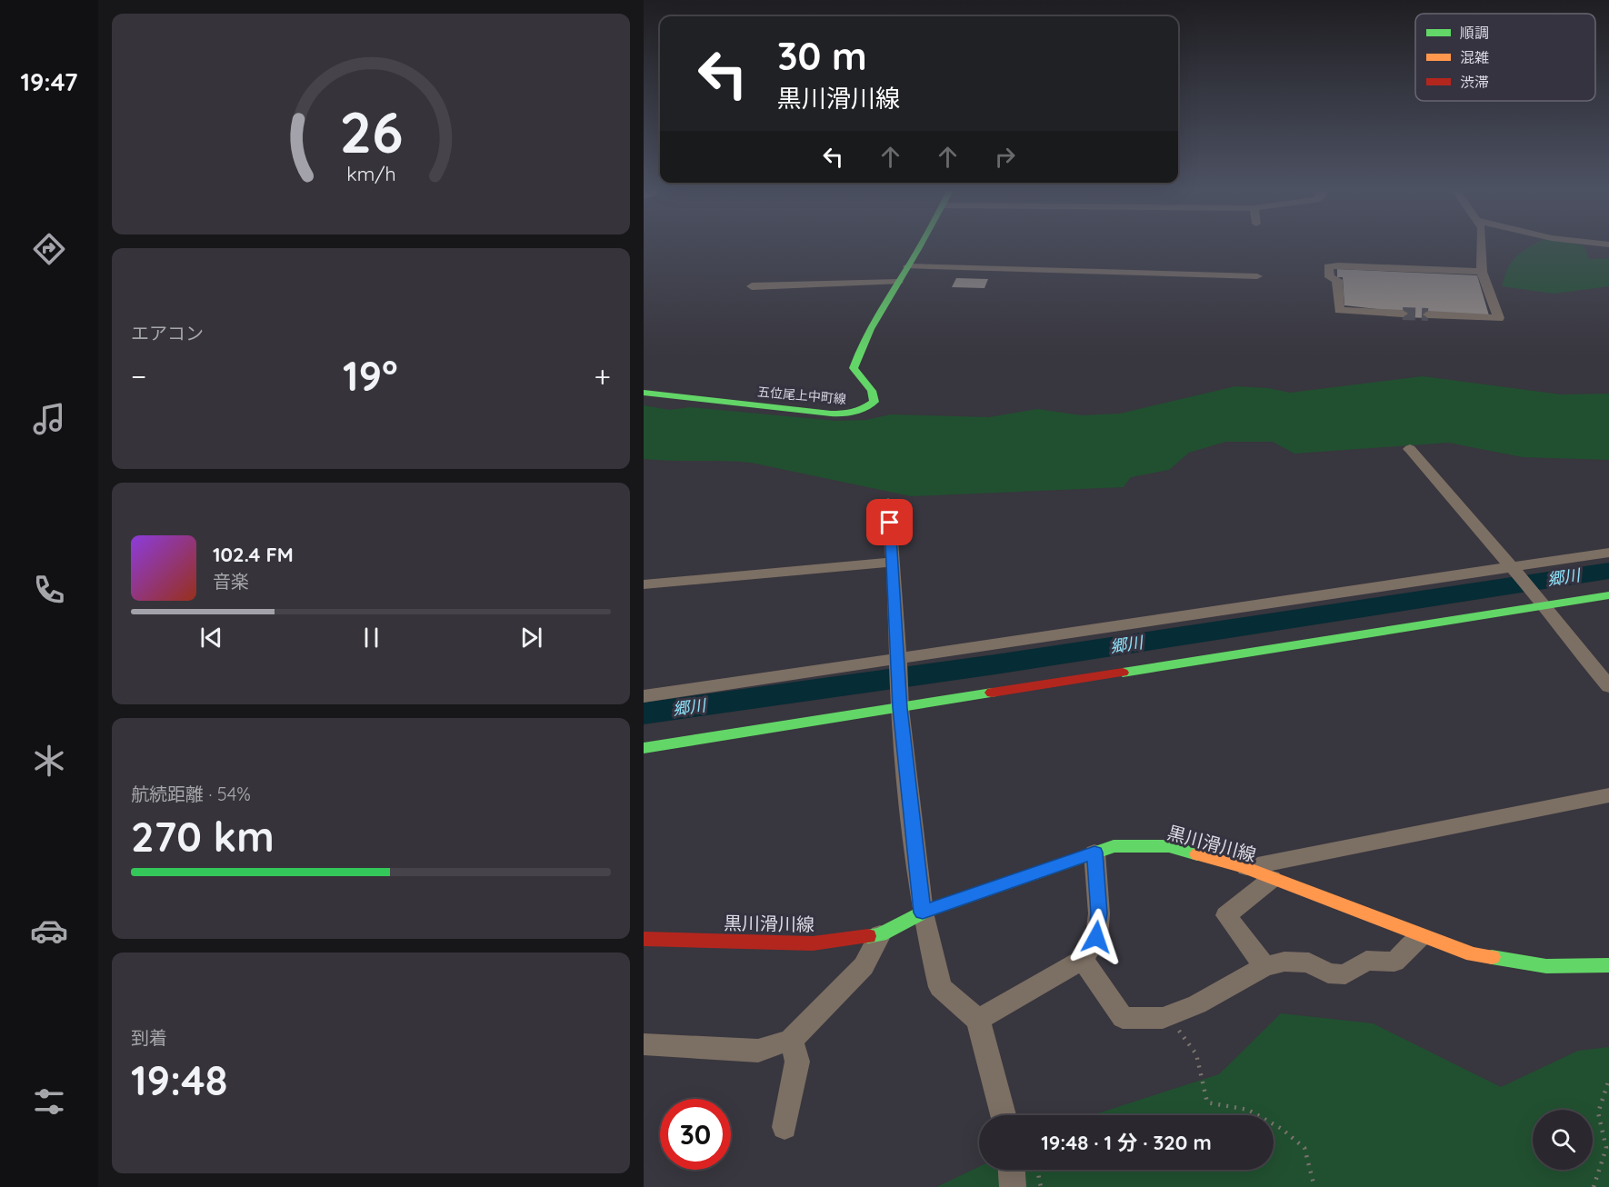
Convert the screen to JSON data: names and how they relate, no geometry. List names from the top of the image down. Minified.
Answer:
{"streets":{"main road":["五位尾上中町線","黒川滑川線"]},"water":["郷川"],"legend":["順調","混雑","渋滞"],"page":{"tabs":"19:47","turn":["30 m","黒川滑川線"],"tile":["エアコン",["航続距離 · 54%","270 km"],["到着","19:48"]],"heat":["−","19°","+"],"song":["102.4 FM","音楽"],"limit":"30","trip":"19:48 · 1 分 · 320 m","gauge":["26","km/h"]}}
